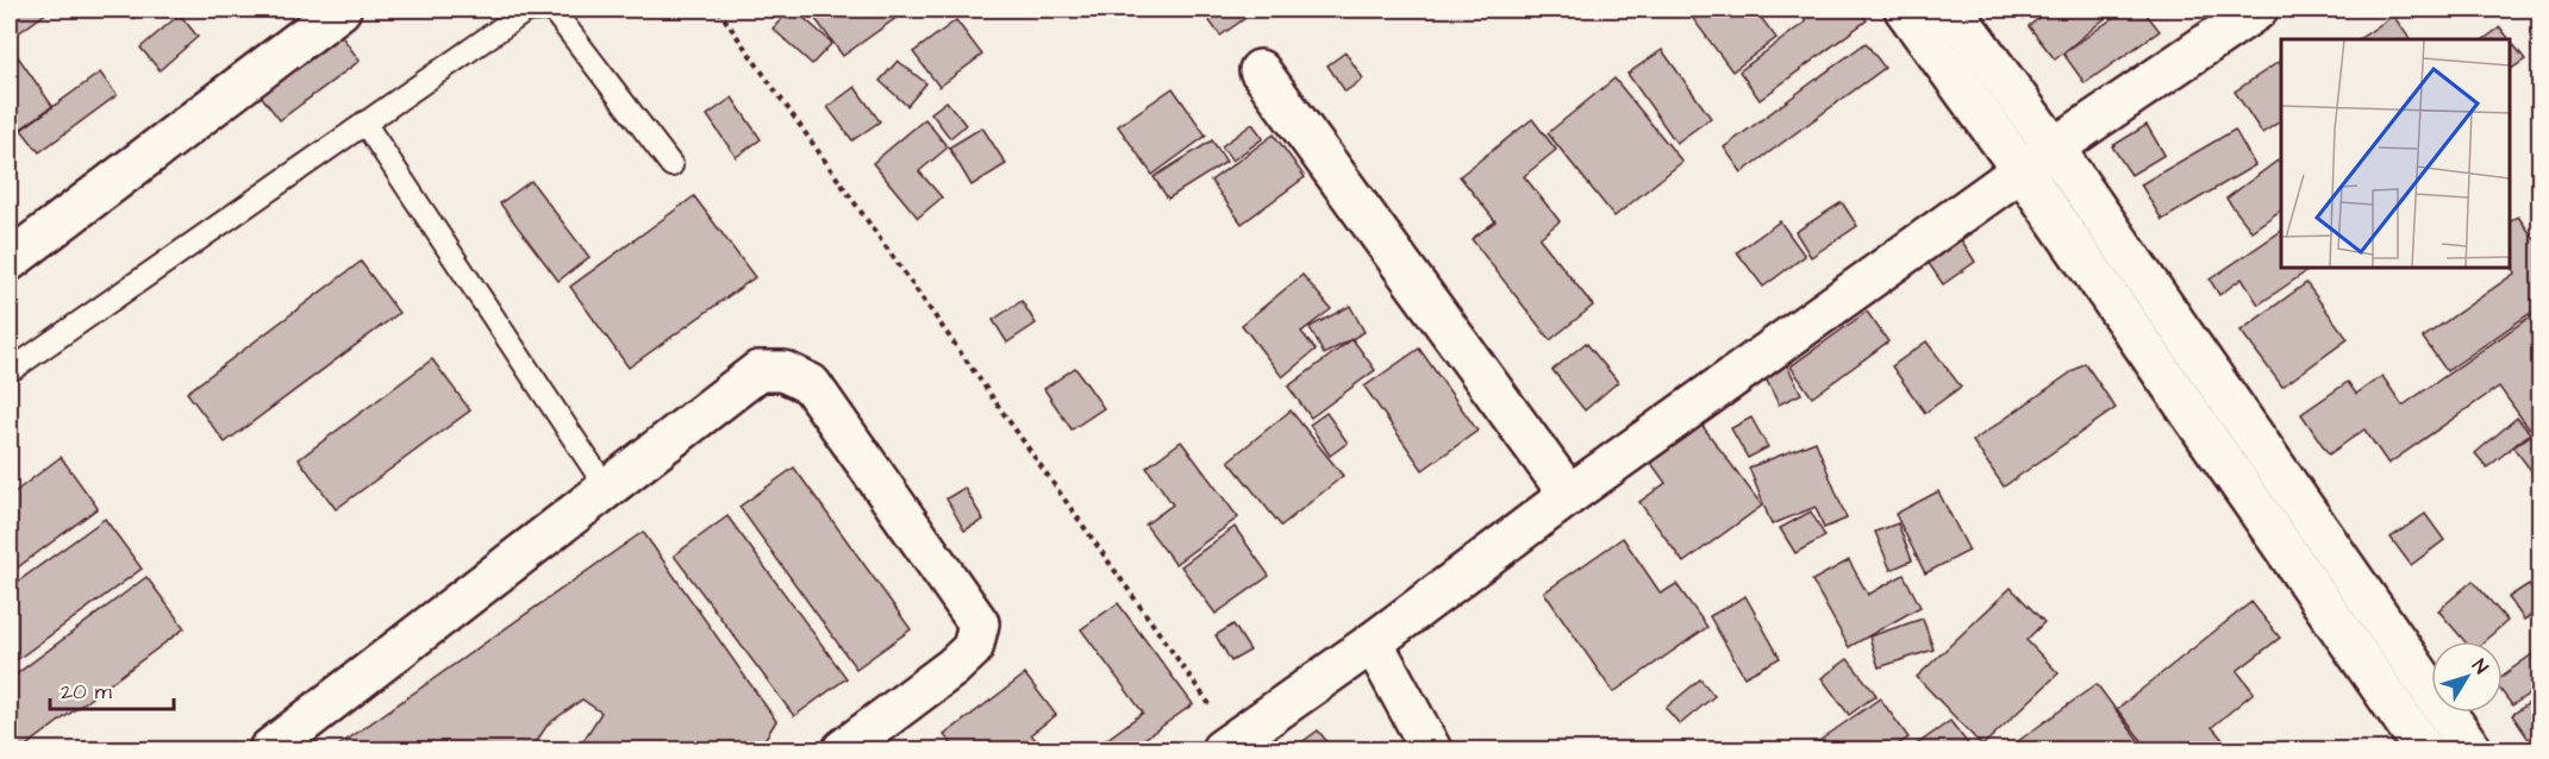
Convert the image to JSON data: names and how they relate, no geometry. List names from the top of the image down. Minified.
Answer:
{"scale_bar":"20 m","north":"top right"}
